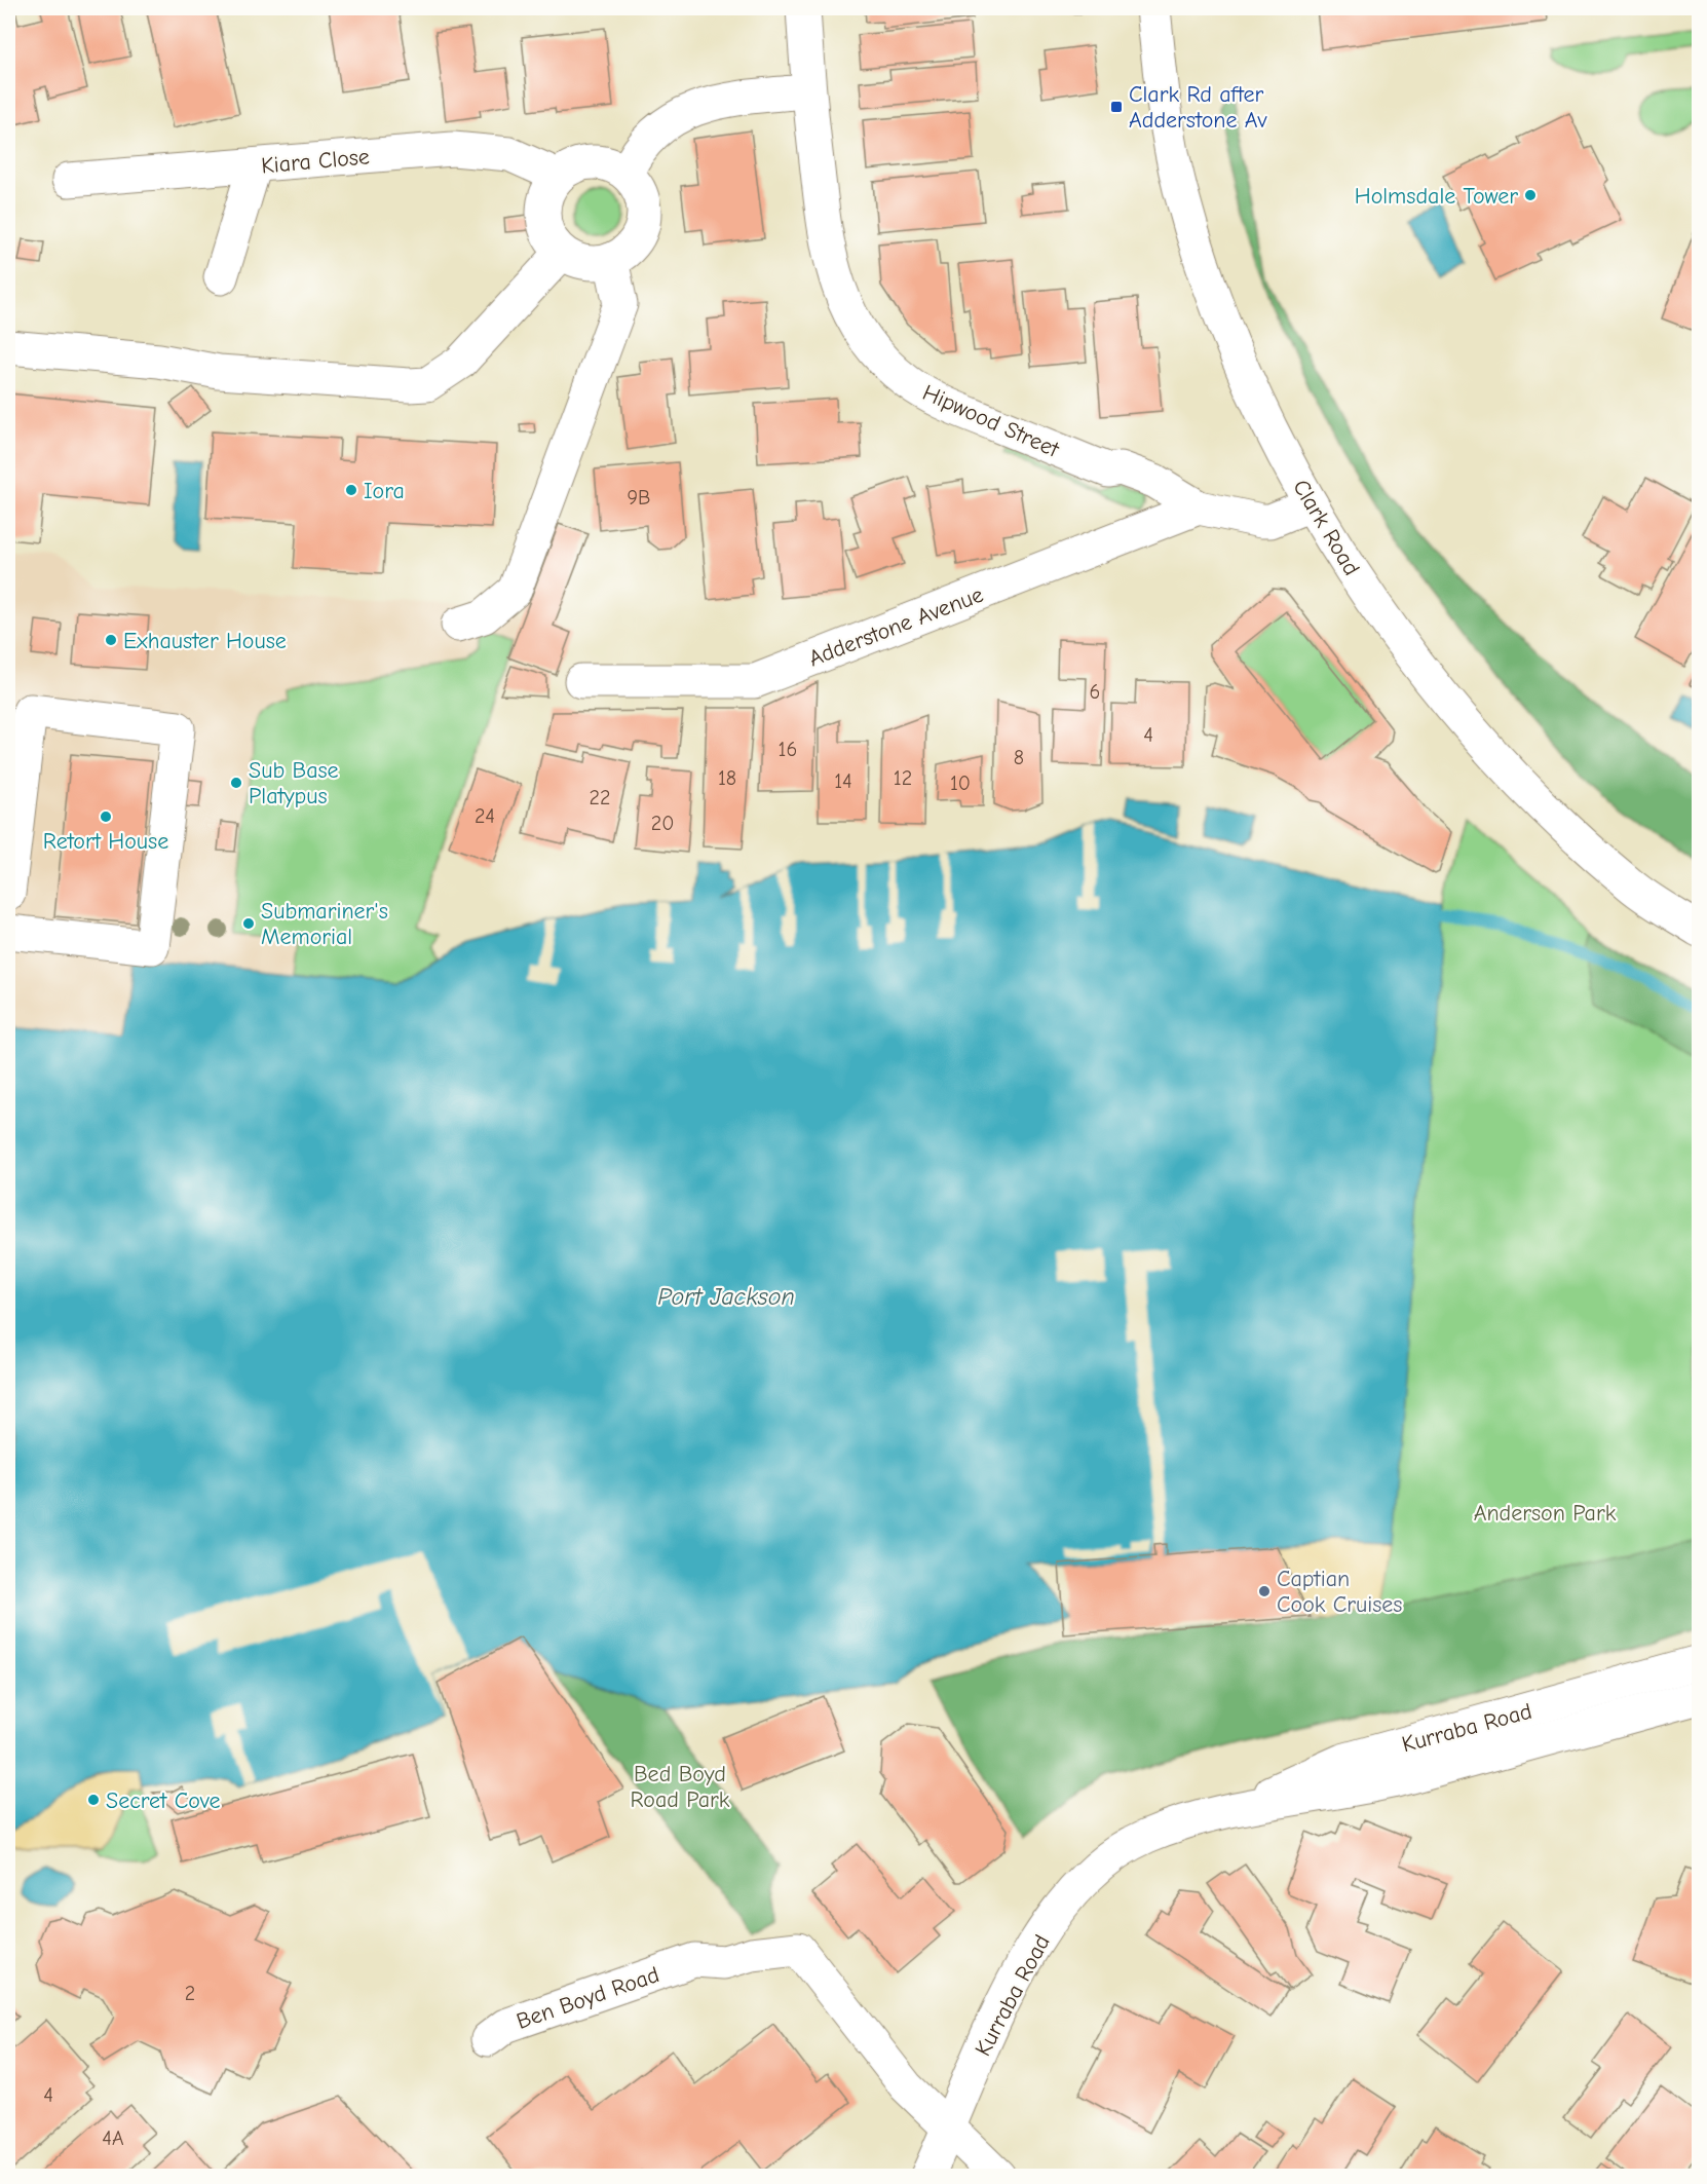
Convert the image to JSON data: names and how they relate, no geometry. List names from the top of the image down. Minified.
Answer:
{"streets":{"main road":["Kiara Close","Hipwood Street","Clark Road","Adderstone Avenue","Kurraba Road","Ben Boyd Road"]},"crossings":[["Hipwood Street","Clark Road"],["Hipwood Street","Adderstone Avenue"],["Kurraba Road","Ben Boyd Road"]],"water":["Port Jackson"],"parks":["Anderson Park","Bed Boyd Road Park"],"places":{"transit":["Clark Rd after Adderstone Av"],"other":["Holmsdale Tower","Iora","Exhauster House","Sub Base Platypus","Retort House","Submariner's Memorial","Captian Cook Cruises","Secret Cove"]},"house_numbers":["9B","6","4","16","8","18","12","14","10","22","24","20","2","4","4A"]}
